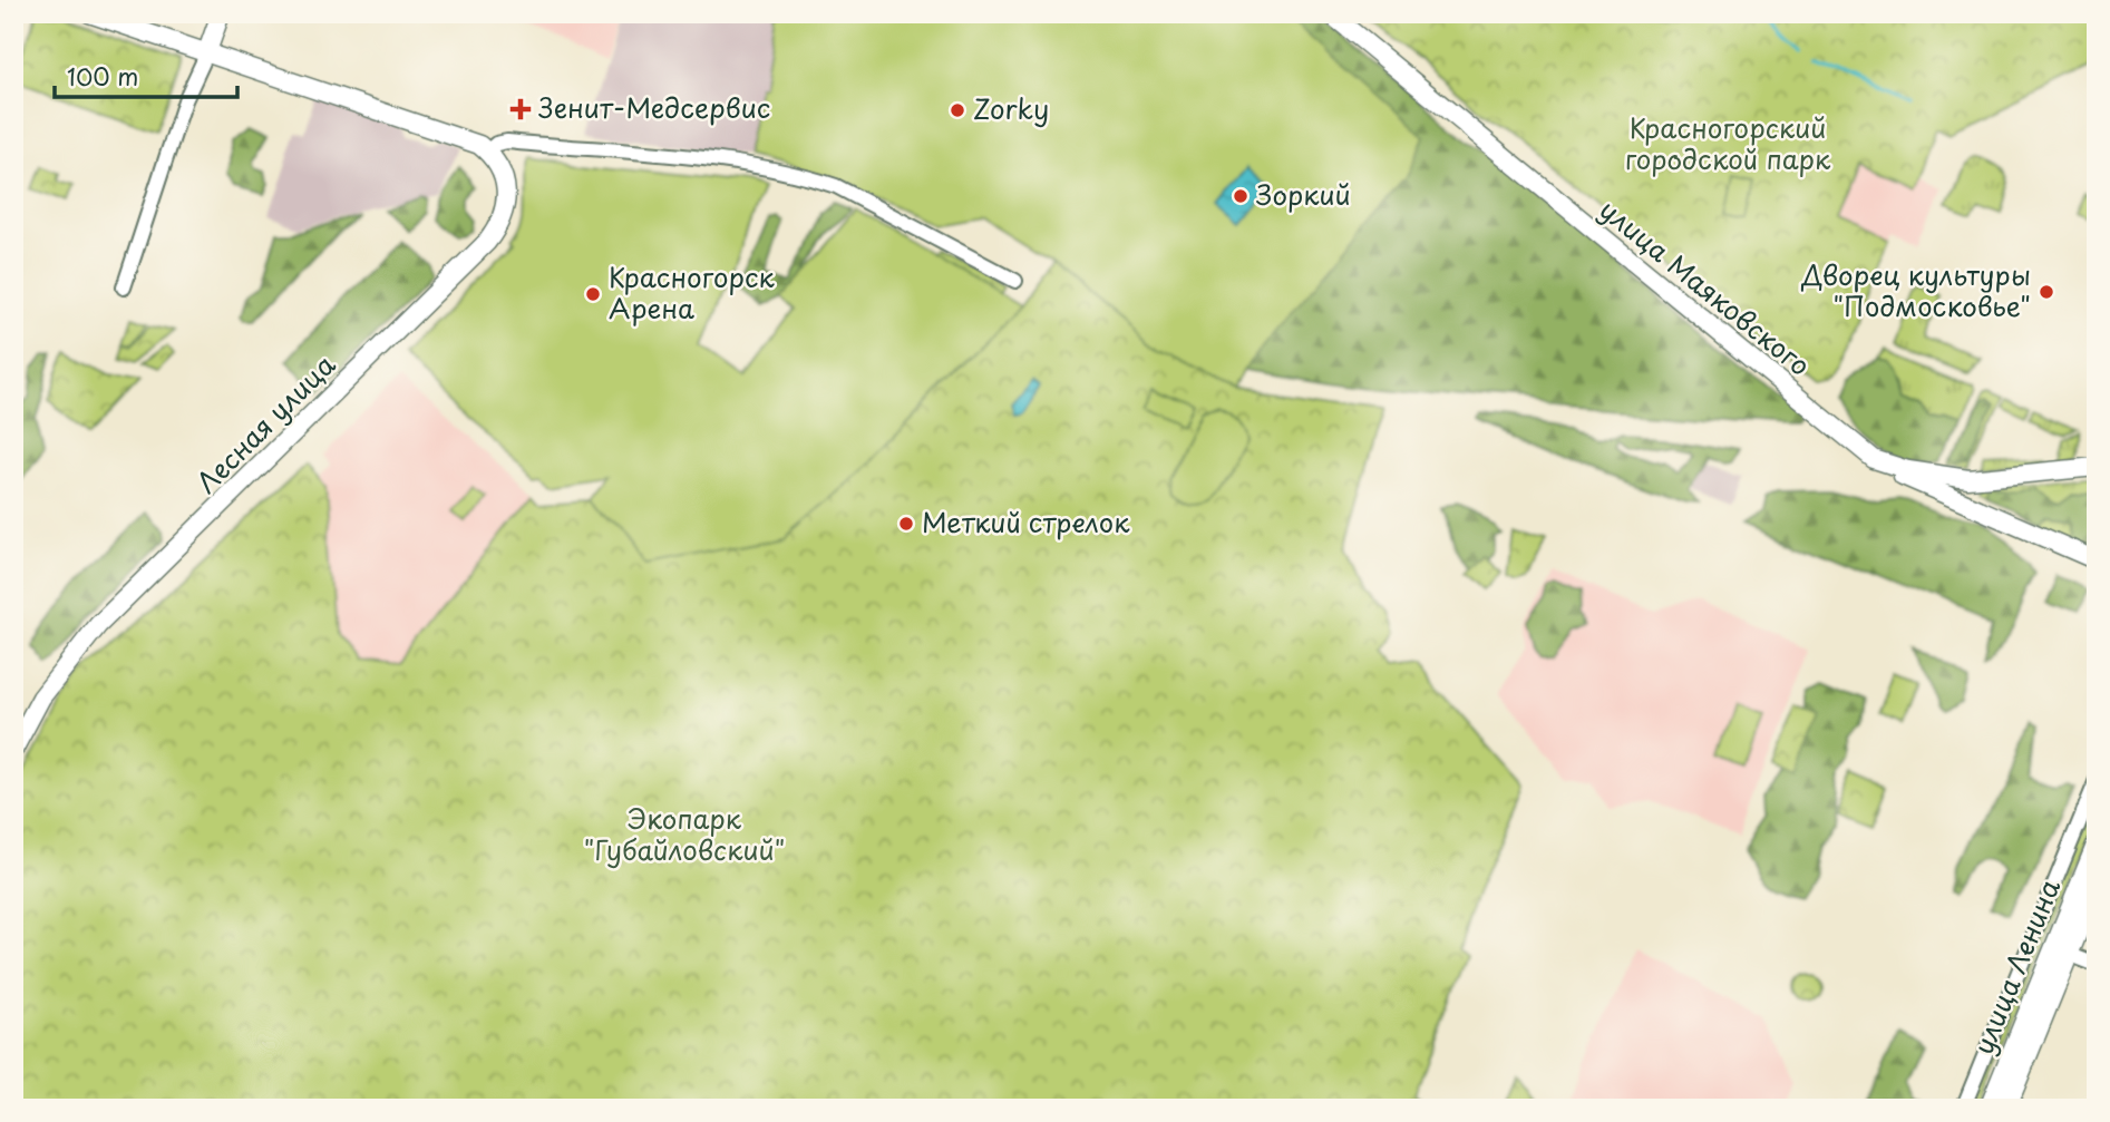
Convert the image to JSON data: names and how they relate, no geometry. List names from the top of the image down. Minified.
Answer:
{"streets":{"main road":["улица Ленина"],"street":["улица Маяковского","Лесная улица"]},"parks":["Красногорский городской парк","Экопарк \"Губайловский\""],"places":{"health":["Зенит-Медсервис"],"other":["Zorky","Зоркий","Дворец культуры \"Подмосковье\"","Красногорск Арена","Меткий стрелок"]},"scale_bar":"100 m"}
